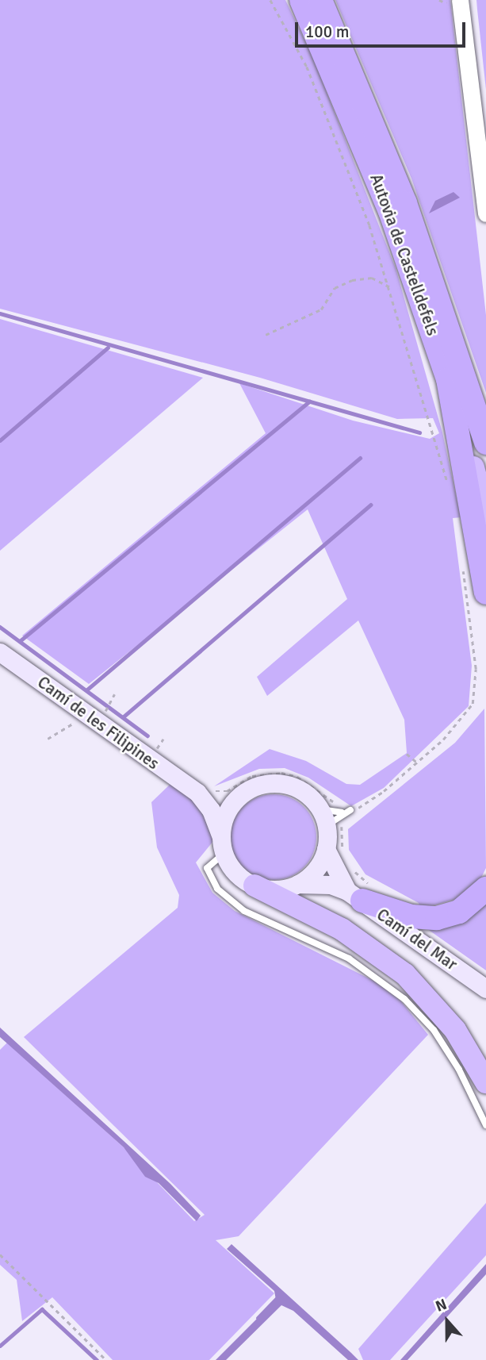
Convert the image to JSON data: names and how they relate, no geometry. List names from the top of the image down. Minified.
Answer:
{"streets":{"highway":["Autovia de Castelldefels"],"main road":["Camí de les Filipines","Camí del Mar"]},"scale_bar":"100 m","north":"top"}
